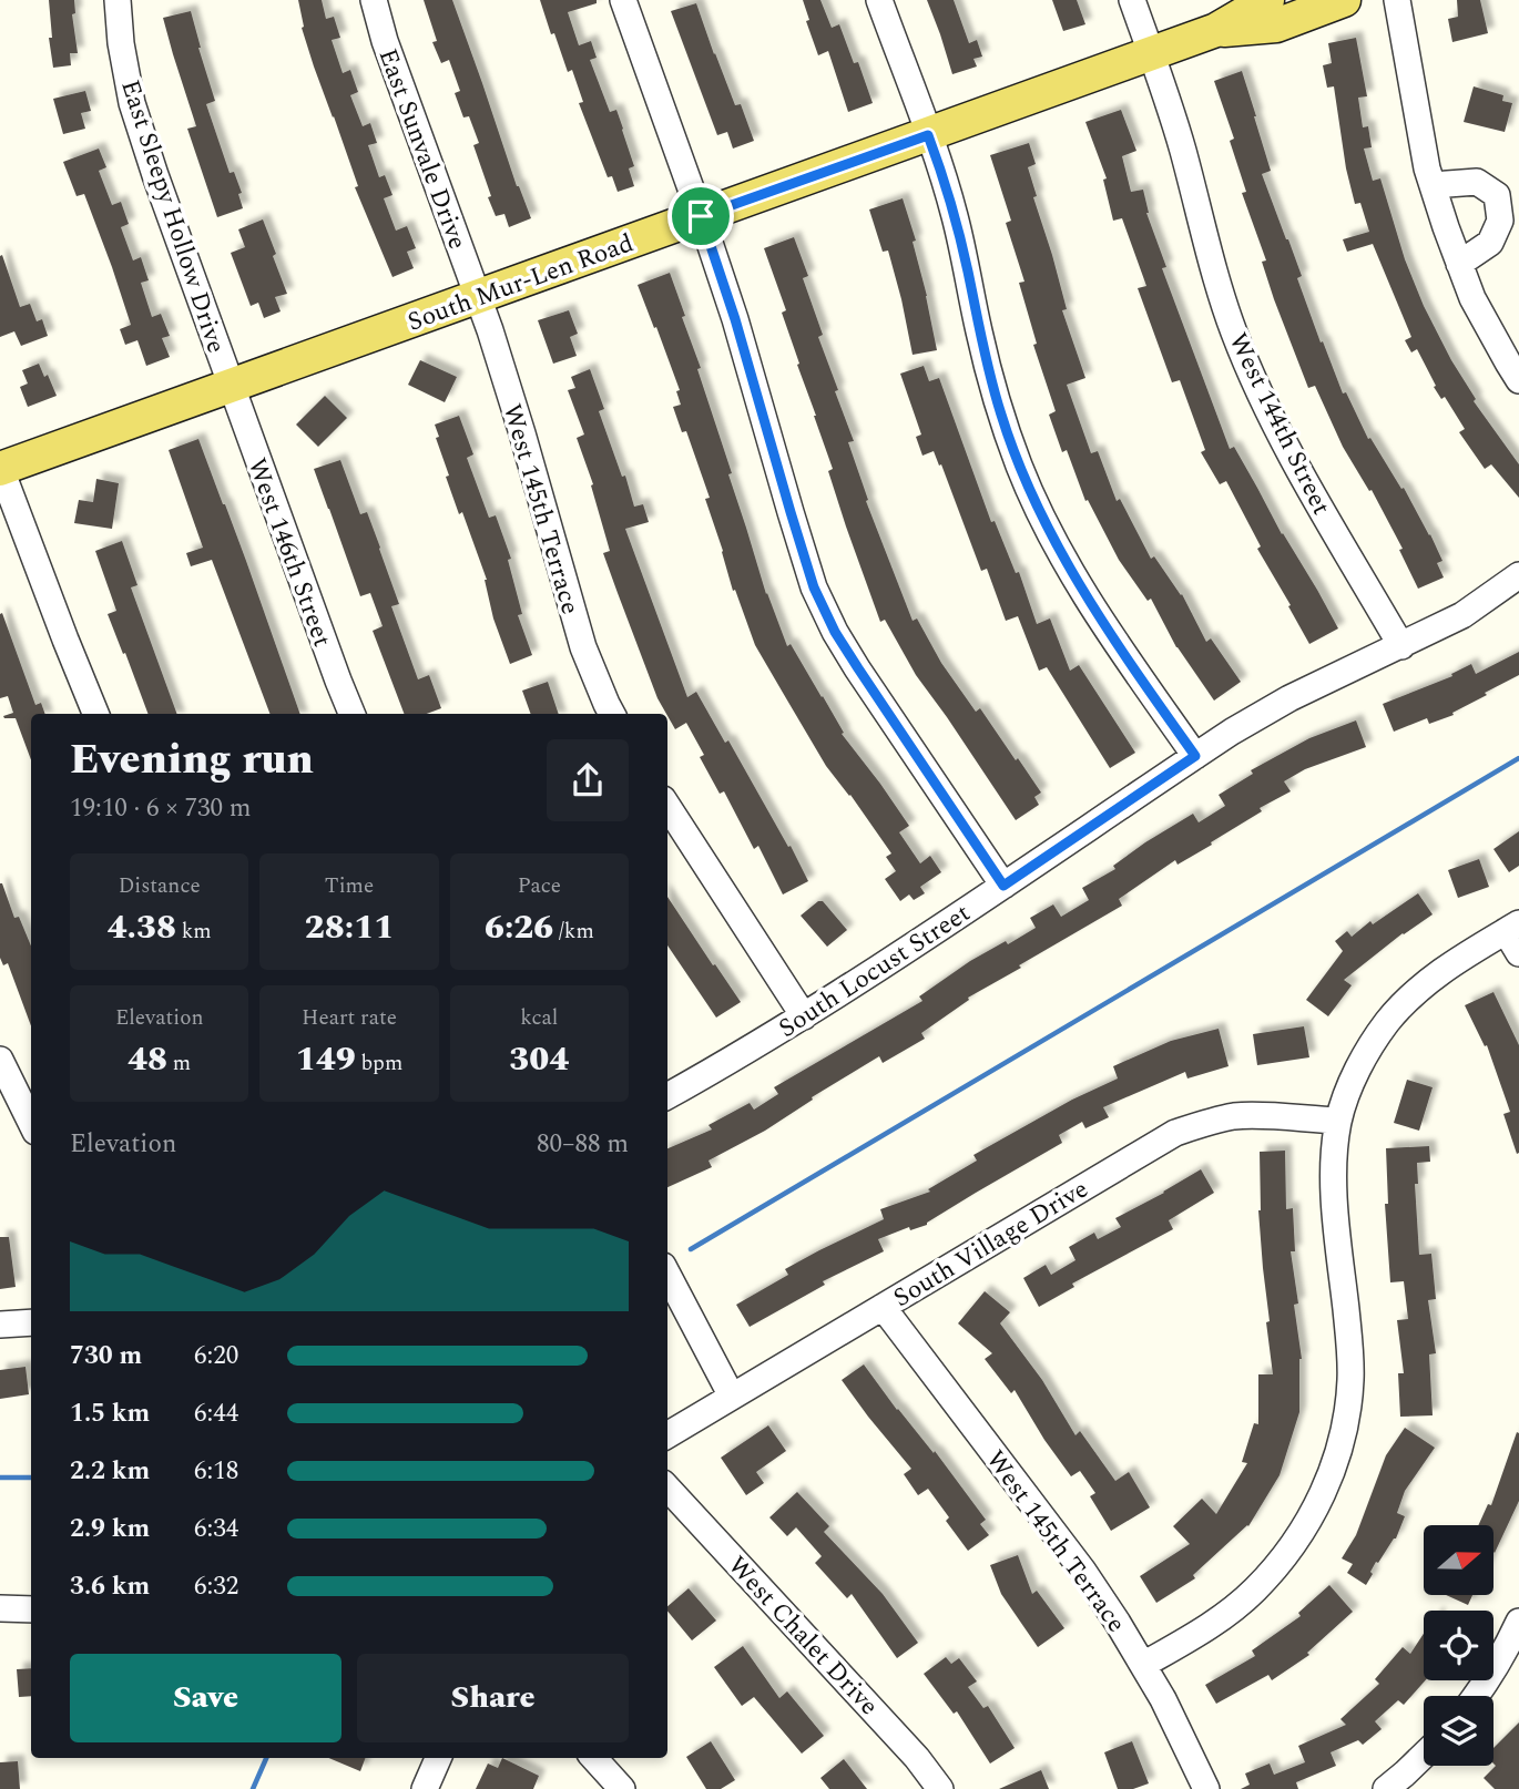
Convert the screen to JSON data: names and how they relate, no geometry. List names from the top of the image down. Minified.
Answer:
{"streets":{"main road":["South Mur-Len Road"],"street":["East Sunvale Drive","East Sleepy Hollow Drive","West 144th Street","West 145th Terrace","West 146th Street","South Locust Street","South Village Drive","West Chalet Drive"]},"crossings":[["East Sunvale Drive","South Mur-Len Road"],["East Sunvale Drive","West 145th Terrace"],["East Sleepy Hollow Drive","South Mur-Len Road"],["East Sleepy Hollow Drive","West 146th Street"],["South Mur-Len Road","West 144th Street"],["South Mur-Len Road","West 145th Terrace"],["South Mur-Len Road","West 146th Street"],["West 144th Street","South Locust Street"],["West 145th Terrace","South Village Drive"]],"north":"right","page":{"heading":["Evening run","19:10 · 6 × 730 m"],"stats":[["Distance","4.38 km"],["Time","28:11"],["Pace","6:26 /km"],["Elevation","48 m"],["Heart rate","149 bpm"],["kcal","304"]],"chart":["Elevation","80–88 m"],"list":[{"name":"730 m","note":"6:20"},{"name":"1.5 km","note":"6:44"},{"name":"2.2 km","note":"6:18"},{"name":"2.9 km","note":"6:34"},{"name":"3.6 km","note":"6:32"}],"buttons":["Save","Share"]}}
